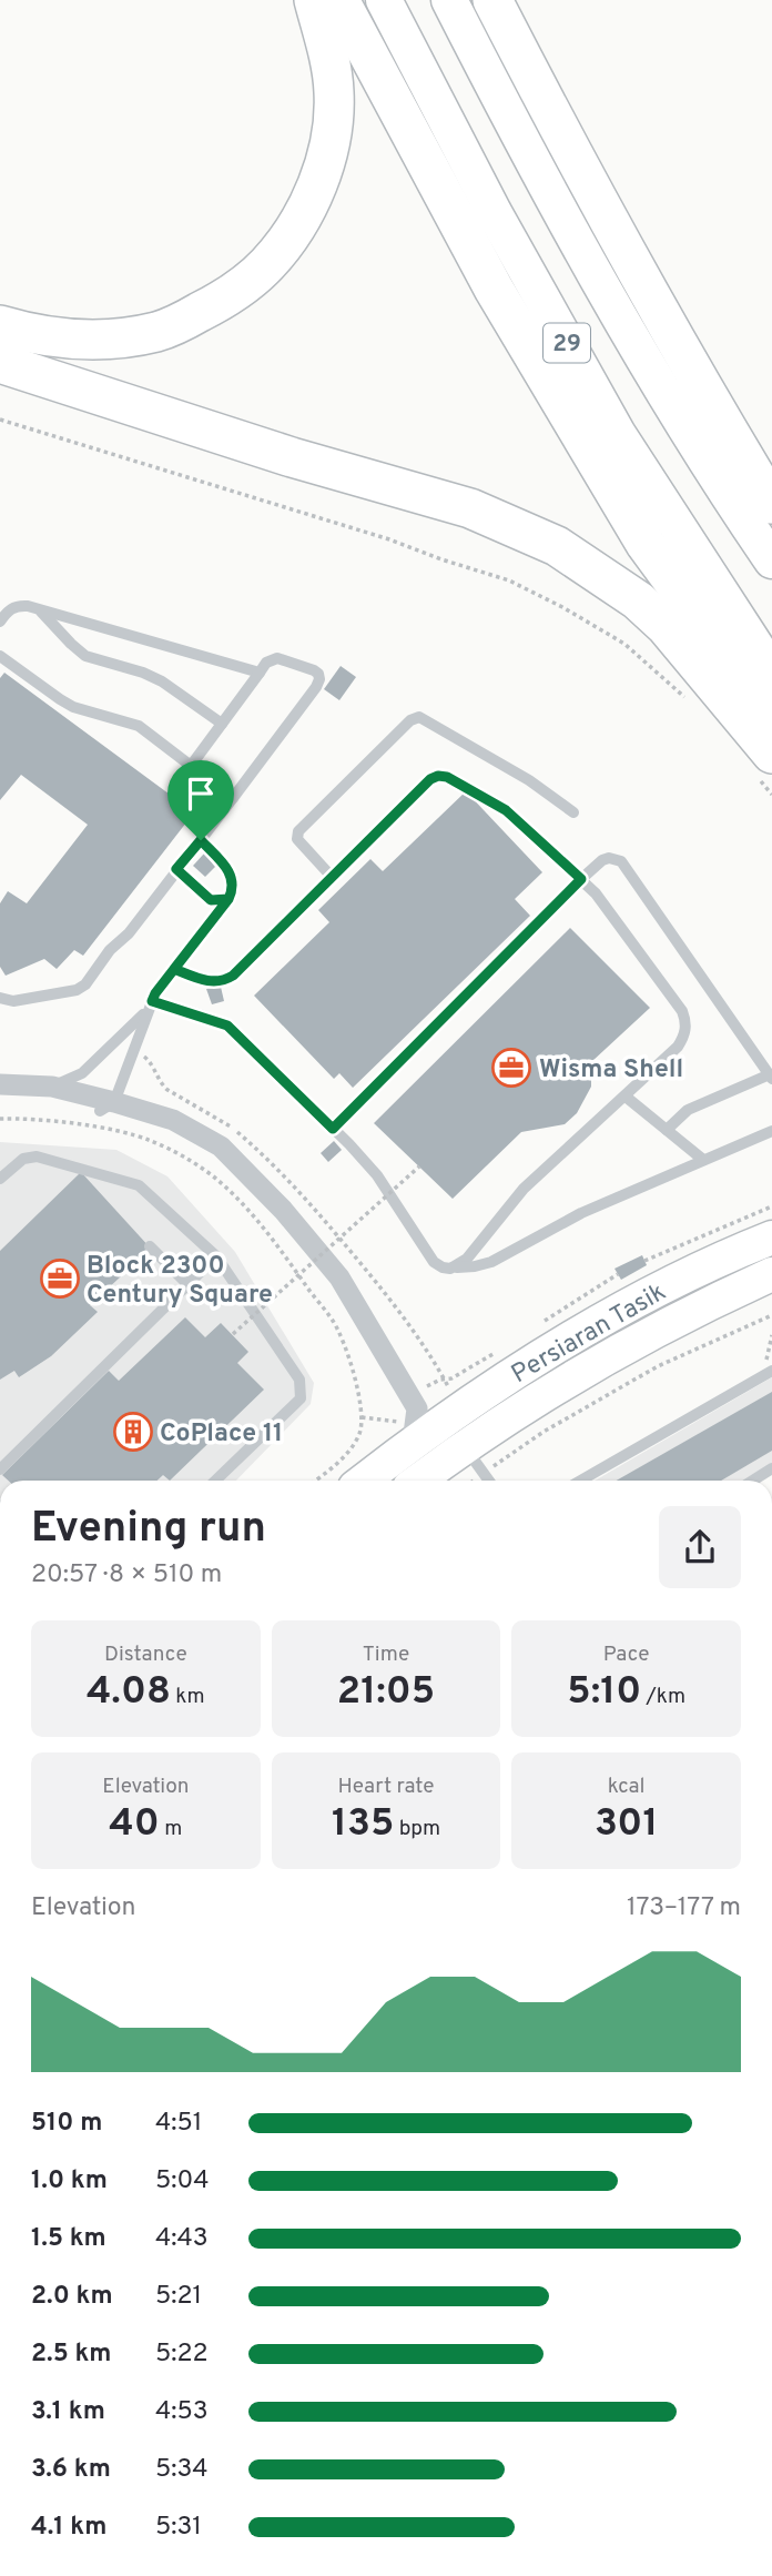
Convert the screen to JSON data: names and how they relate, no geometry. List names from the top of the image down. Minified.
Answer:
{"streets":{"highway":["29"],"main road":["Persiaran Tasik"]},"places":{"office":["Wisma Shell","Block 2300 Century Square"],"building":["CoPlace 11"]},"page":{"heading":["Evening run","20:57 · 8 × 510 m"],"stats":[["Distance","4.08 km"],["Time","21:05"],["Pace","5:10 /km"],["Elevation","40 m"],["Heart rate","135 bpm"],["kcal","301"]],"chart":["Elevation","173–177 m"],"list":[{"name":"510 m","note":"4:51"},{"name":"1.0 km","note":"5:04"},{"name":"1.5 km","note":"4:43"},{"name":"2.0 km","note":"5:21"},{"name":"2.5 km","note":"5:22"},{"name":"3.1 km","note":"4:53"},{"name":"3.6 km","note":"5:34"},{"name":"4.1 km","note":"5:31"}]}}
